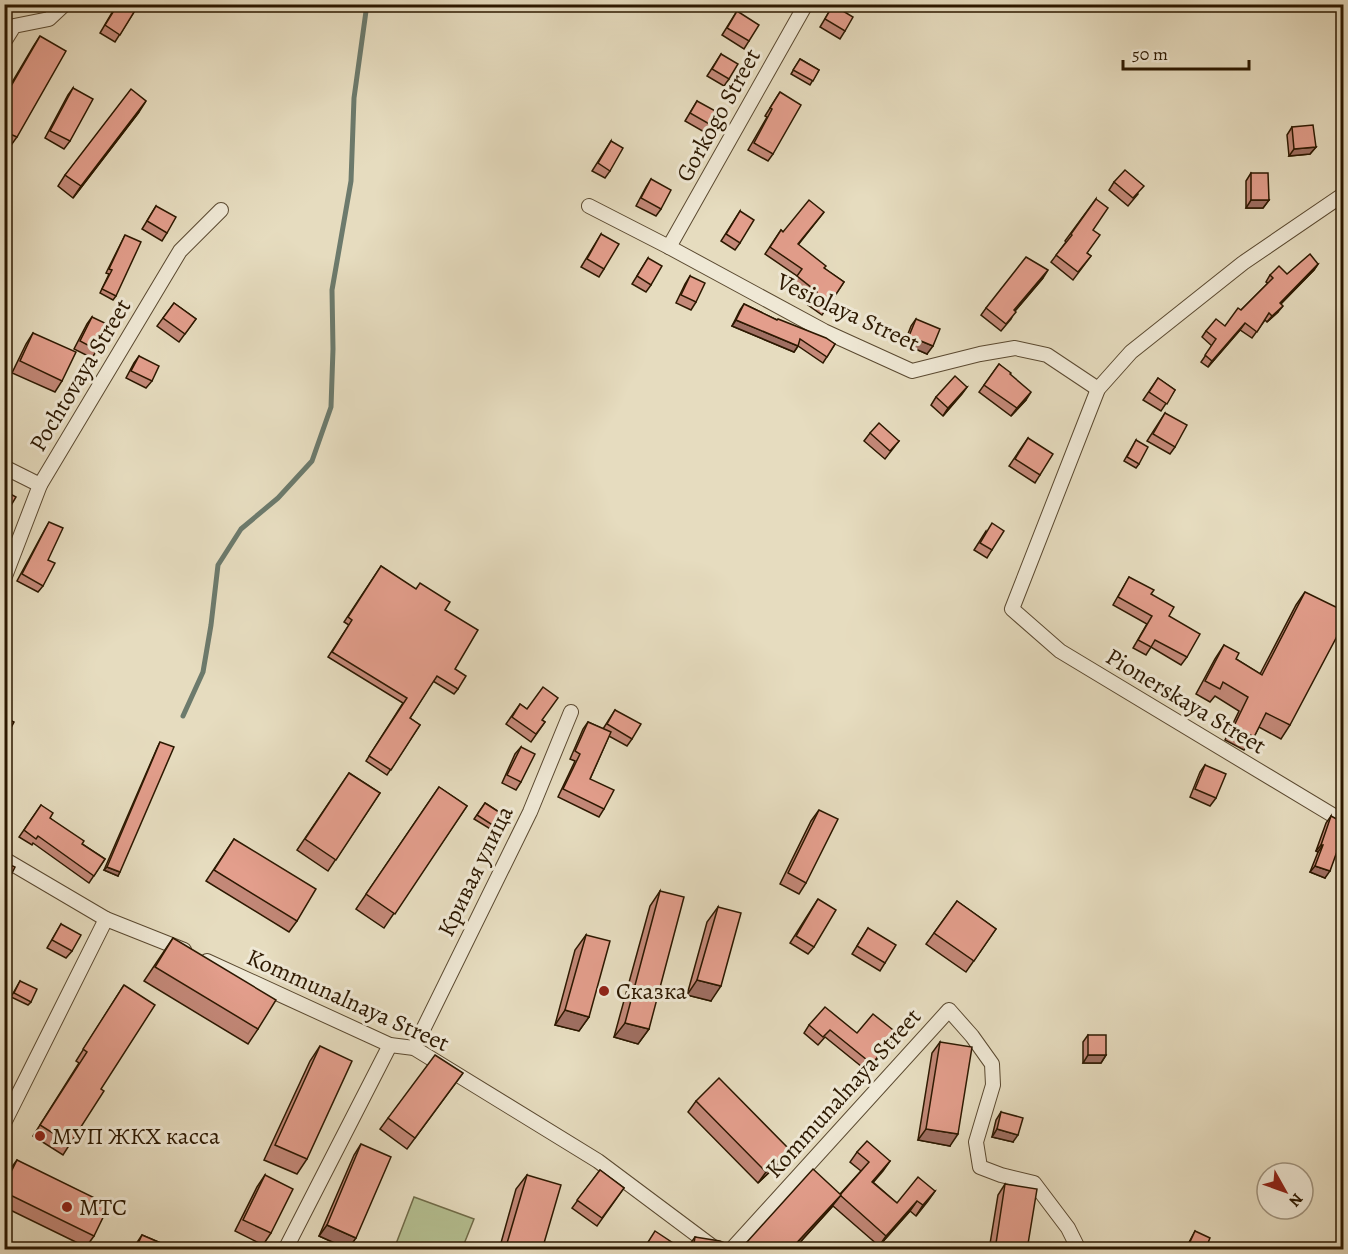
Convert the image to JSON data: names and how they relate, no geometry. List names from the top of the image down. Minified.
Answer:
{"streets":{"street":["Gorkogo Street","Vesiolaya Street","Pochtovaya Street","Pionerskaya Street","Кривая улица","Kommunalnaya Street"]},"crossings":[["Gorkogo Street","Vesiolaya Street"],["Vesiolaya Street","Pionerskaya Street"],["Кривая улица","Kommunalnaya Street"]],"places":["Сказка","МУП ЖКХ касса","МТС"],"scale_bar":"50 m","north":"bottom right"}
